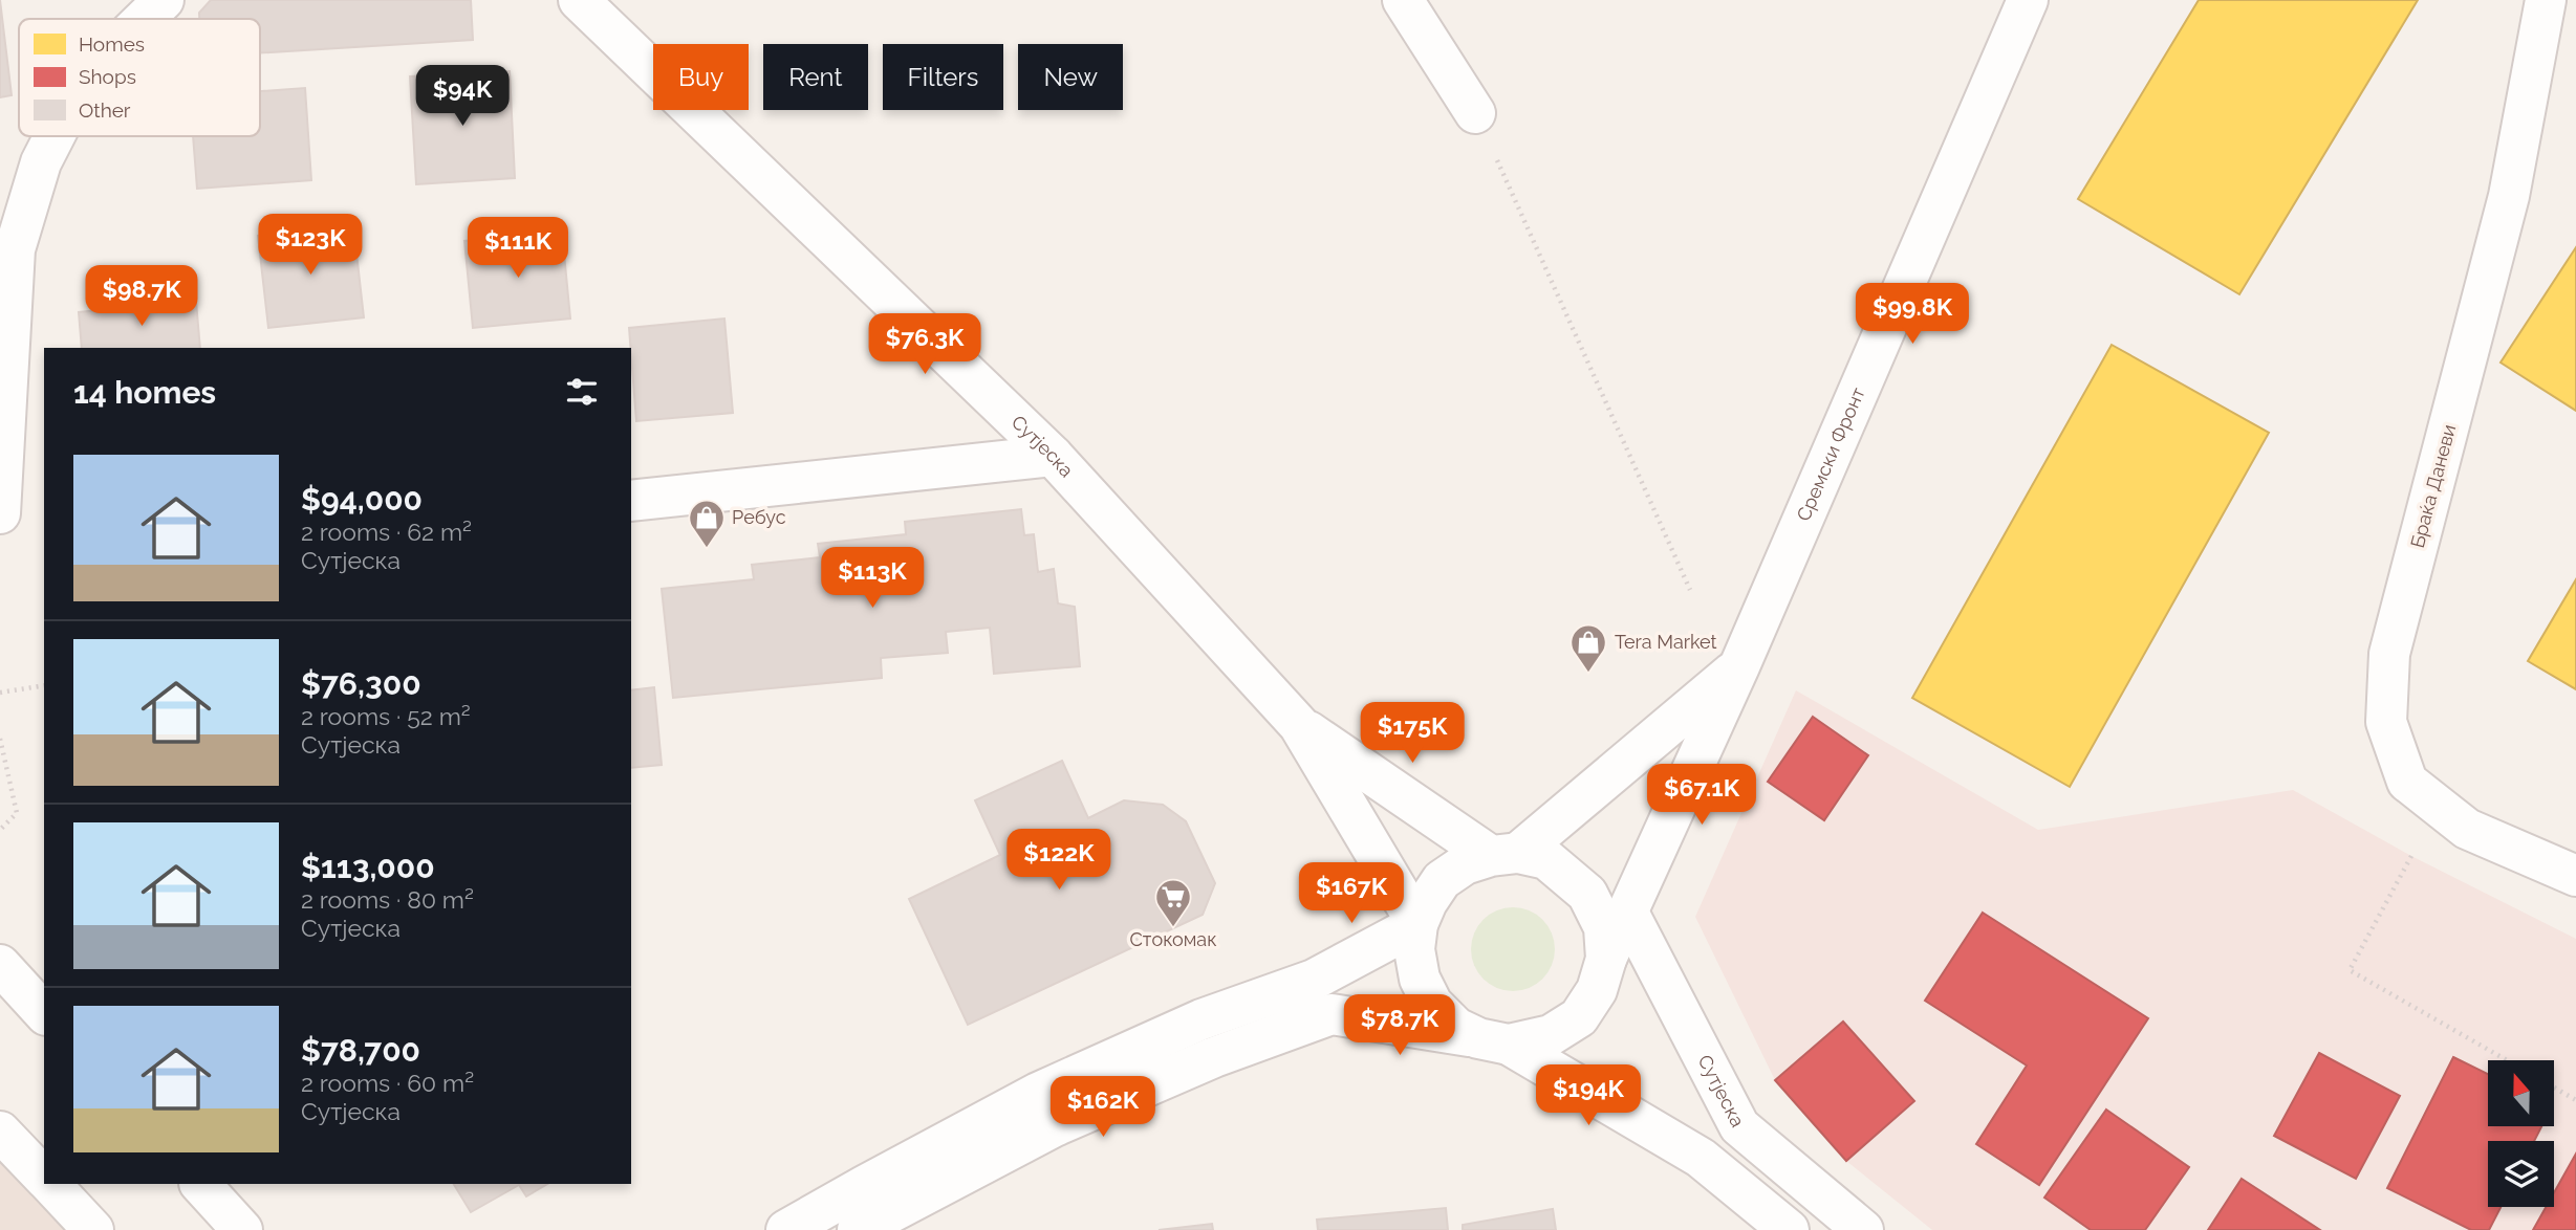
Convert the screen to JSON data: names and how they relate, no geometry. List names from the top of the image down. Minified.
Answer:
{"streets":{"street":["Сутјеска","Сремски Фронт","Браќа Даневи"]},"crossings":[["Сутјеска","Сремски Фронт"]],"places":{"shop":["Ребус","Tera Market"],"supermarket":["Стокомак"]},"legend":["Homes","Shops","Other"],"north":"top","page":{"chip":["Buy","Rent","Filters","New"],"price":["$94K","$123K","$111K","$98.7K","$99.8K","$76.3K","$113K","$175K","$67.1K","$122K","$167K","$78.7K","$194K","$162K"],"heading":"14 homes","list":[{"name":"$94,000","note":"2 rooms · 62 m² · Сутјеска"},{"name":"$76,300","note":"2 rooms · 52 m² · Сутјеска"},{"name":"$113,000","note":"2 rooms · 80 m² · Сутјеска"},{"name":"$78,700","note":"2 rooms · 60 m² · Сутјеска"}]}}
